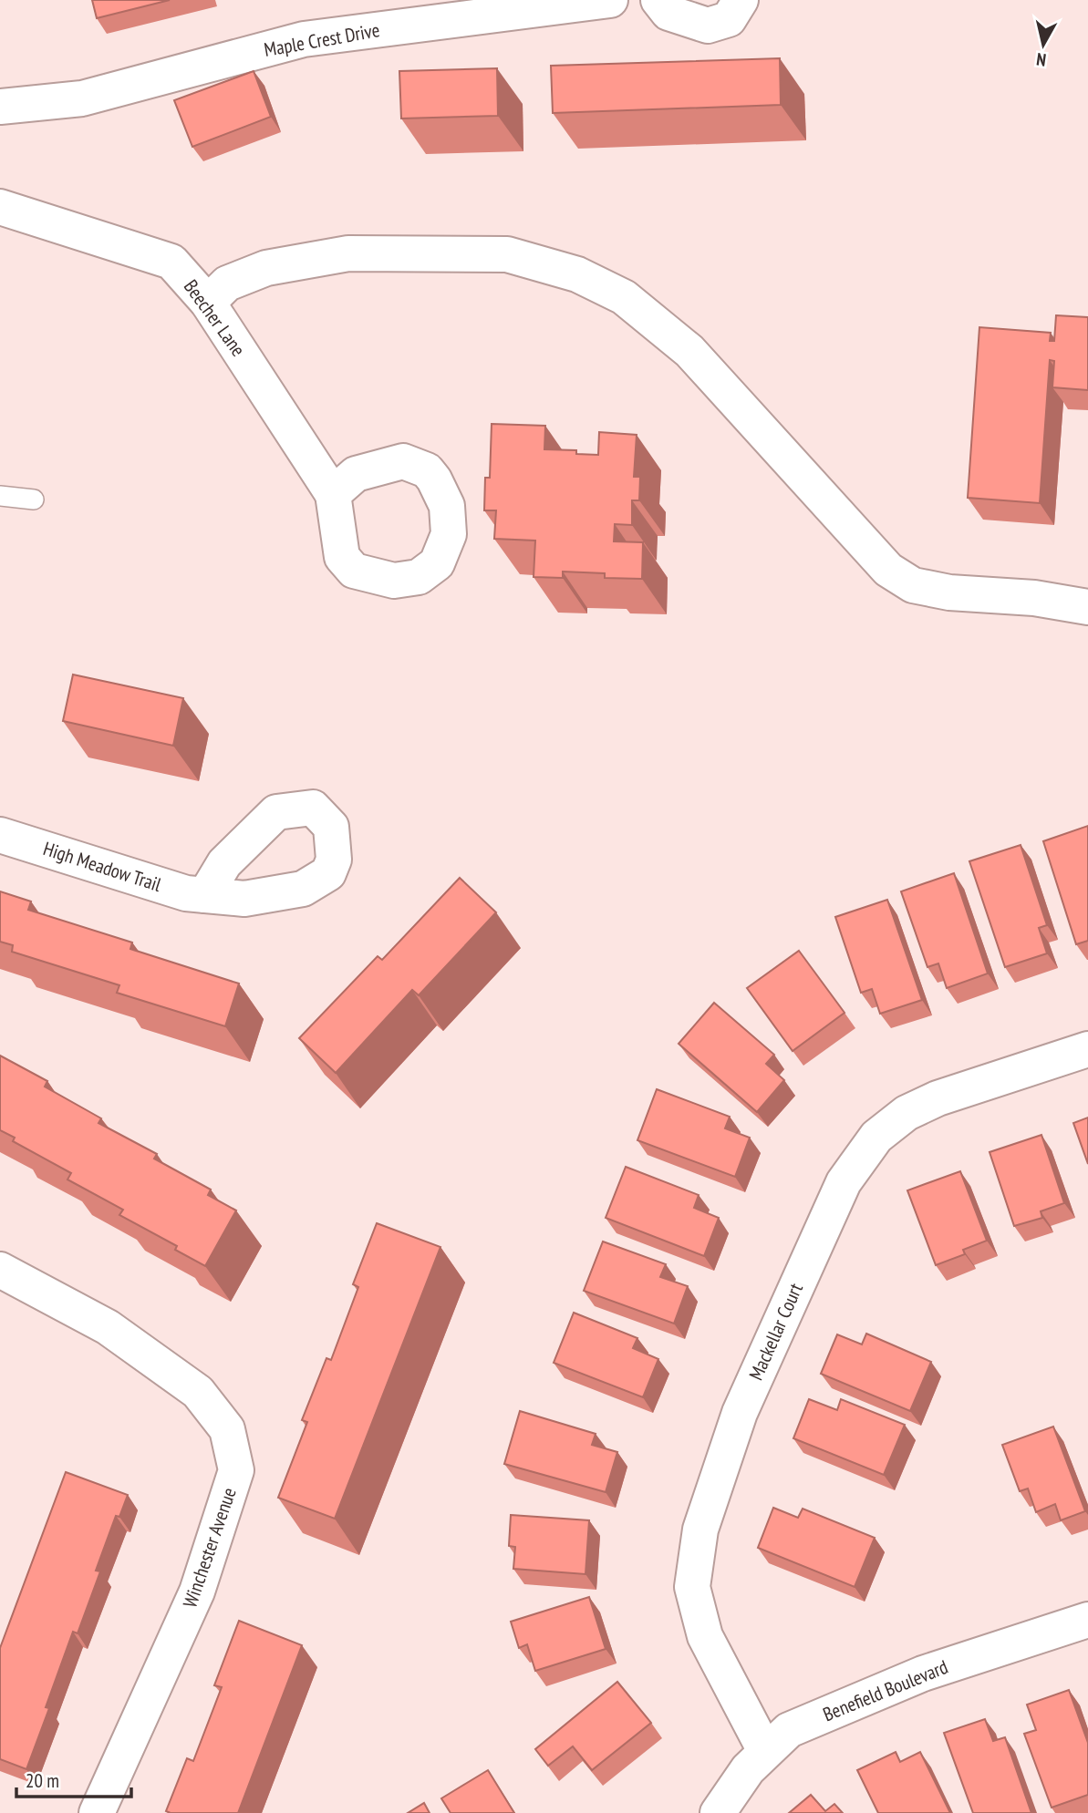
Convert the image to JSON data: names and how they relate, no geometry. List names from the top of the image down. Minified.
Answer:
{"streets":{"street":["Maple Crest Drive","Beecher Lane","High Meadow Trail","Mackellar Court","Winchester Avenue","Benefield Boulevard"]},"crossings":[["Mackellar Court","Benefield Boulevard"]],"scale_bar":"20 m","north":"bottom"}
